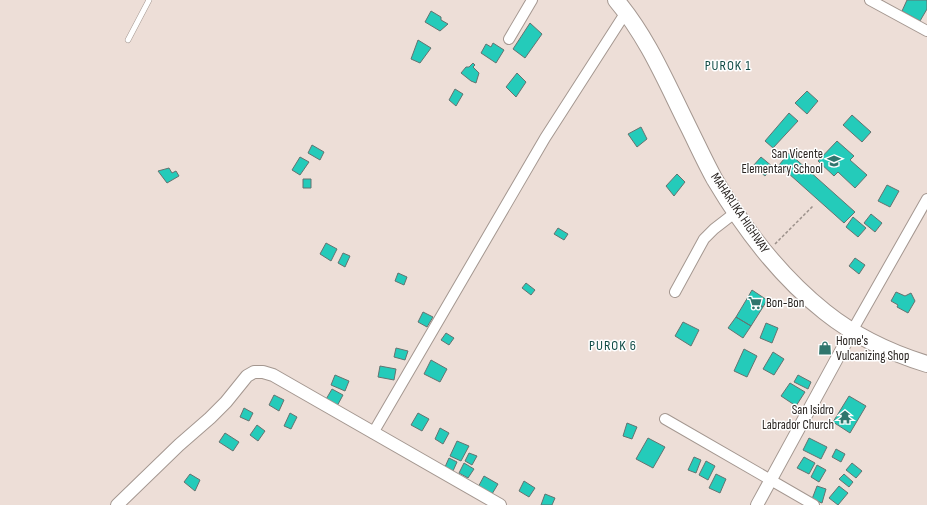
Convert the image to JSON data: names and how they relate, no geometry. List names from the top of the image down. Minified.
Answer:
{"streets":{"highway":["MAHARLIKA HIGHWAY"]},"districts":["PUROK 1","PUROK 6"],"places":{"school or university":["San Vicente Elementary School"],"supermarket":["Bon-Bon"],"shop":["Home's Vulcanizing Shop"],"temple":["San Isidro Labrador Church"]}}
